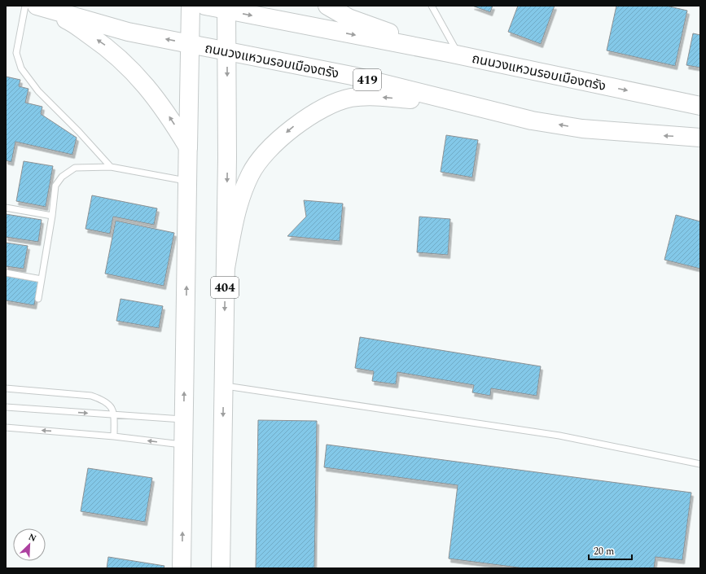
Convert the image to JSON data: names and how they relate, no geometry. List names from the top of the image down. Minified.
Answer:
{"streets":{"main road":["ถนนวงแหวนรอบเมืองตรัง","419","404"]},"crossings":[["ถนนวงแหวนรอบเมืองตรัง","404"]],"scale_bar":"20 m","north":"top right"}
